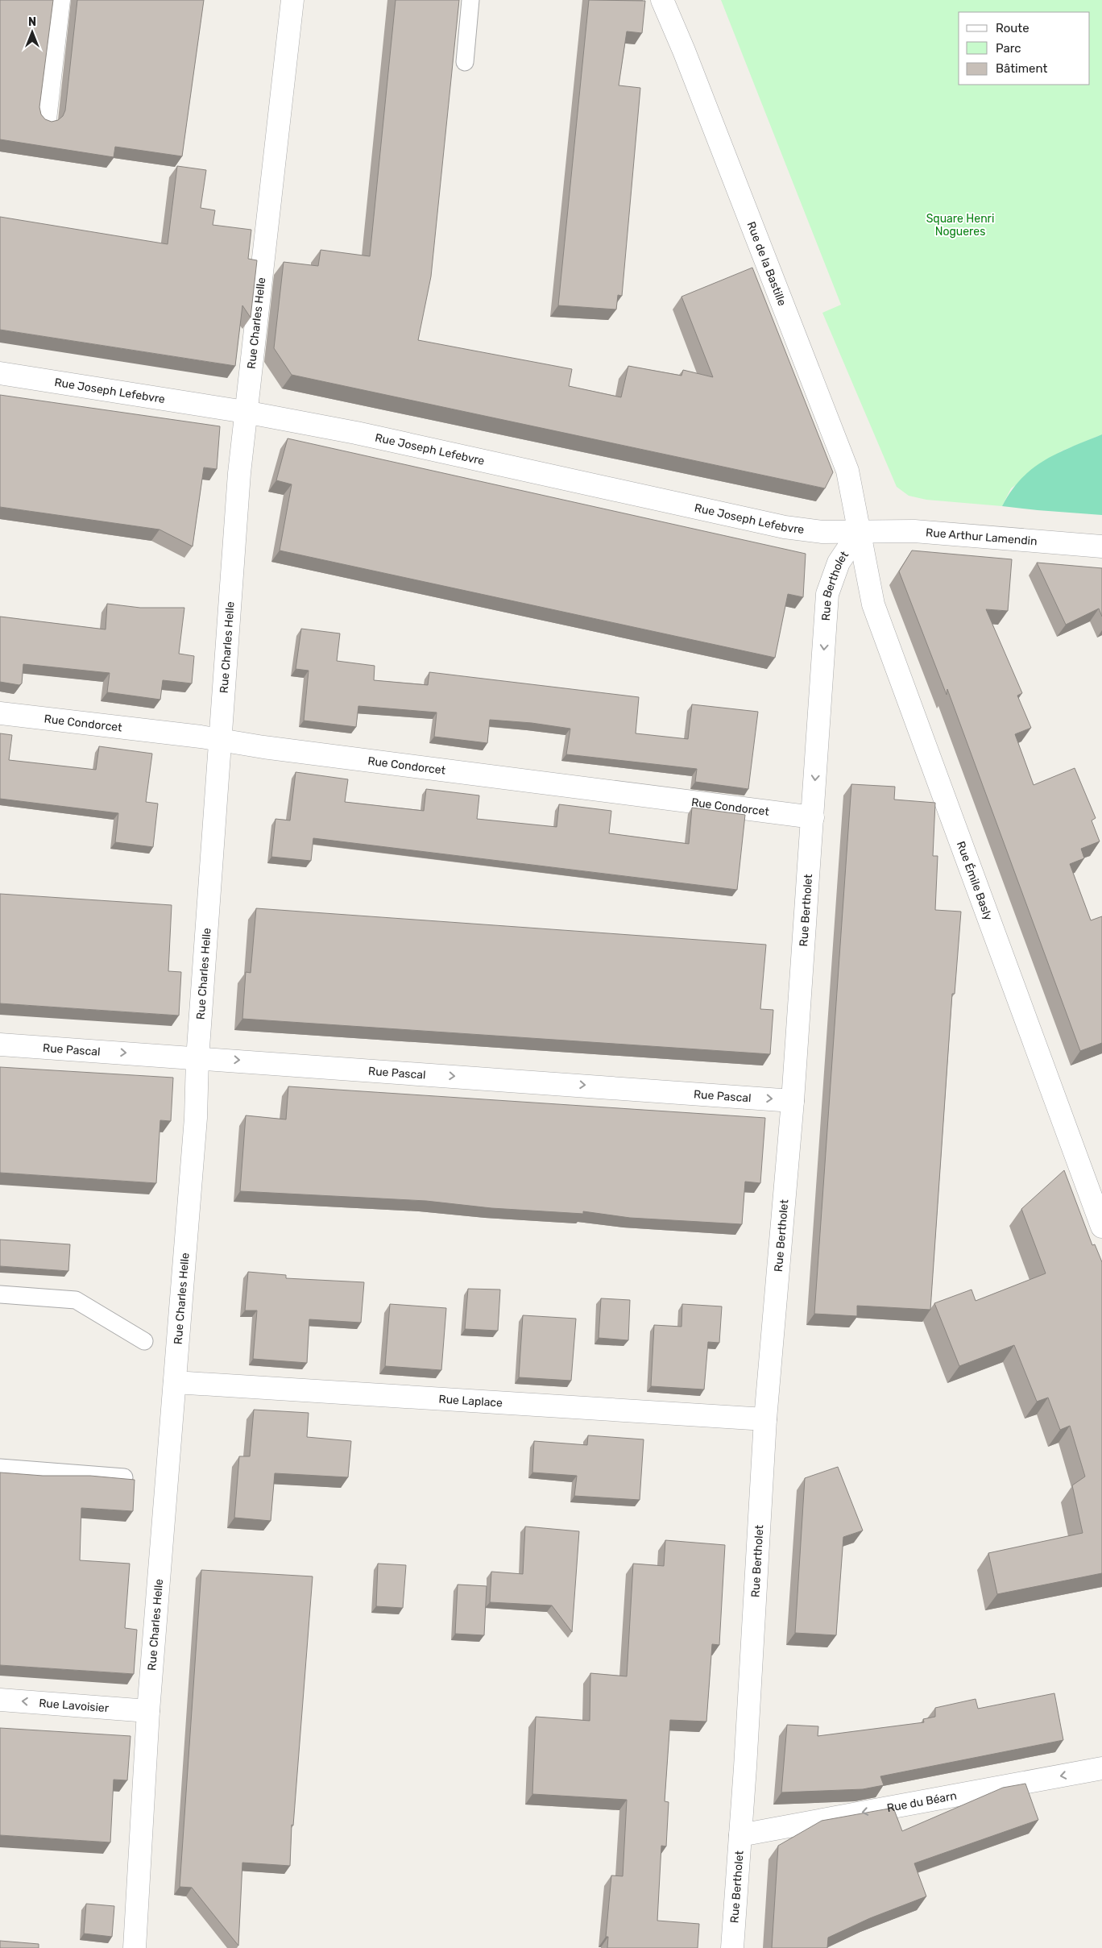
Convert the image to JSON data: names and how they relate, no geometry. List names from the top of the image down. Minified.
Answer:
{"streets":{"street":["Rue de la Bastille","Rue Charles Helle","Rue Joseph Lefebvre","Rue Arthur Lamendin","Rue Bertholet","Rue Condorcet","Rue Émile Basly","Rue Pascal","Rue Laplace","Rue Lavoisier","Rue du Béarn"]},"crossings":[["Rue de la Bastille","Rue Joseph Lefebvre"],["Rue de la Bastille","Rue Arthur Lamendin"],["Rue de la Bastille","Rue Bertholet"],["Rue de la Bastille","Rue Émile Basly"],["Rue Charles Helle","Rue Joseph Lefebvre"],["Rue Charles Helle","Rue Condorcet"],["Rue Charles Helle","Rue Pascal"],["Rue Charles Helle","Rue Laplace"],["Rue Charles Helle","Rue Lavoisier"],["Rue Joseph Lefebvre","Rue Arthur Lamendin"],["Rue Joseph Lefebvre","Rue Bertholet"],["Rue Joseph Lefebvre","Rue Émile Basly"],["Rue Arthur Lamendin","Rue Bertholet"],["Rue Arthur Lamendin","Rue Émile Basly"],["Rue Bertholet","Rue Condorcet"],["Rue Bertholet","Rue Émile Basly"],["Rue Bertholet","Rue Pascal"],["Rue Bertholet","Rue Laplace"],["Rue Bertholet","Rue du Béarn"]],"one_way":["Rue Pascal","Rue Lavoisier","Rue du Béarn"],"parks":["Square Henri Nogueres"],"legend":["Route","Parc","Bâtiment"],"north":"top"}
